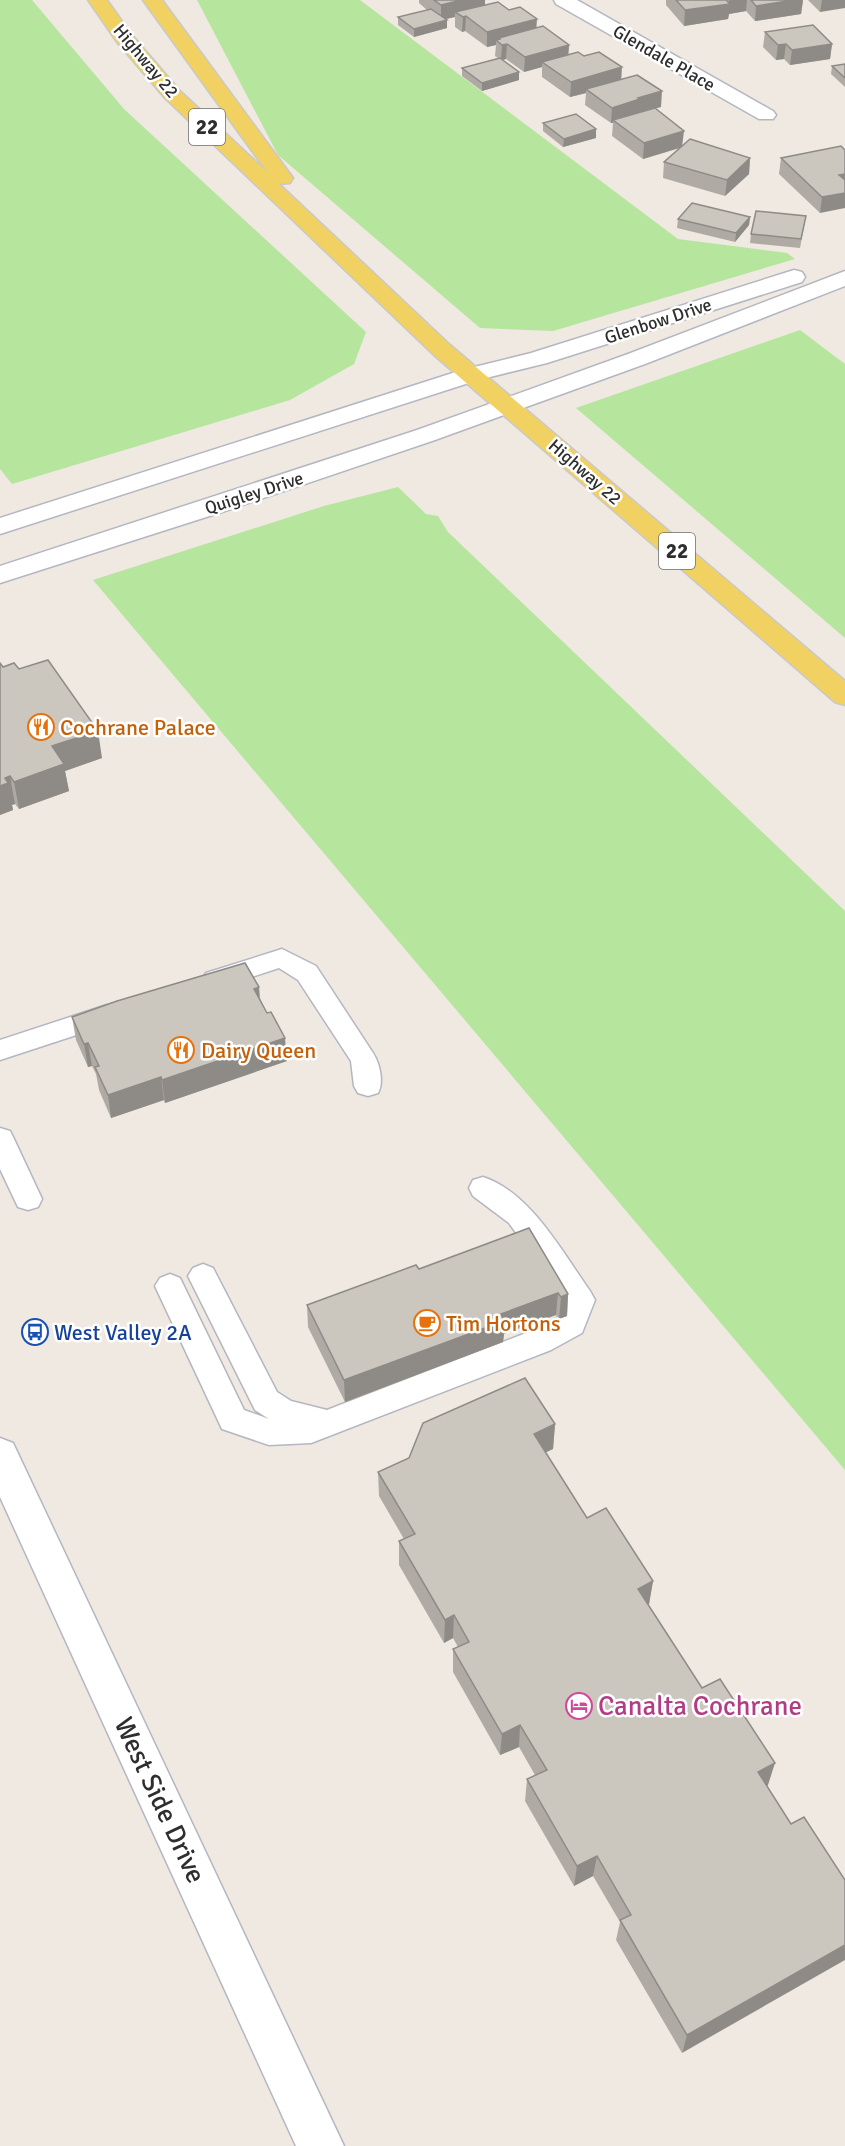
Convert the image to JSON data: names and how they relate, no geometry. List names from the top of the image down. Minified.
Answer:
{"streets":{"main road":["Highway 22","22"],"street":["Glendale Place","Glenbow Drive","Quigley Drive","West Side Drive"]},"crossings":[["Highway 22","Glenbow Drive"],["Highway 22","Quigley Drive"],["Glenbow Drive","Quigley Drive"]],"places":{"restaurant":["Cochrane Palace","Dairy Queen"],"cafe":["Tim Hortons"],"bus stop":["West Valley 2A"],"hotel":["Canalta Cochrane"]}}
